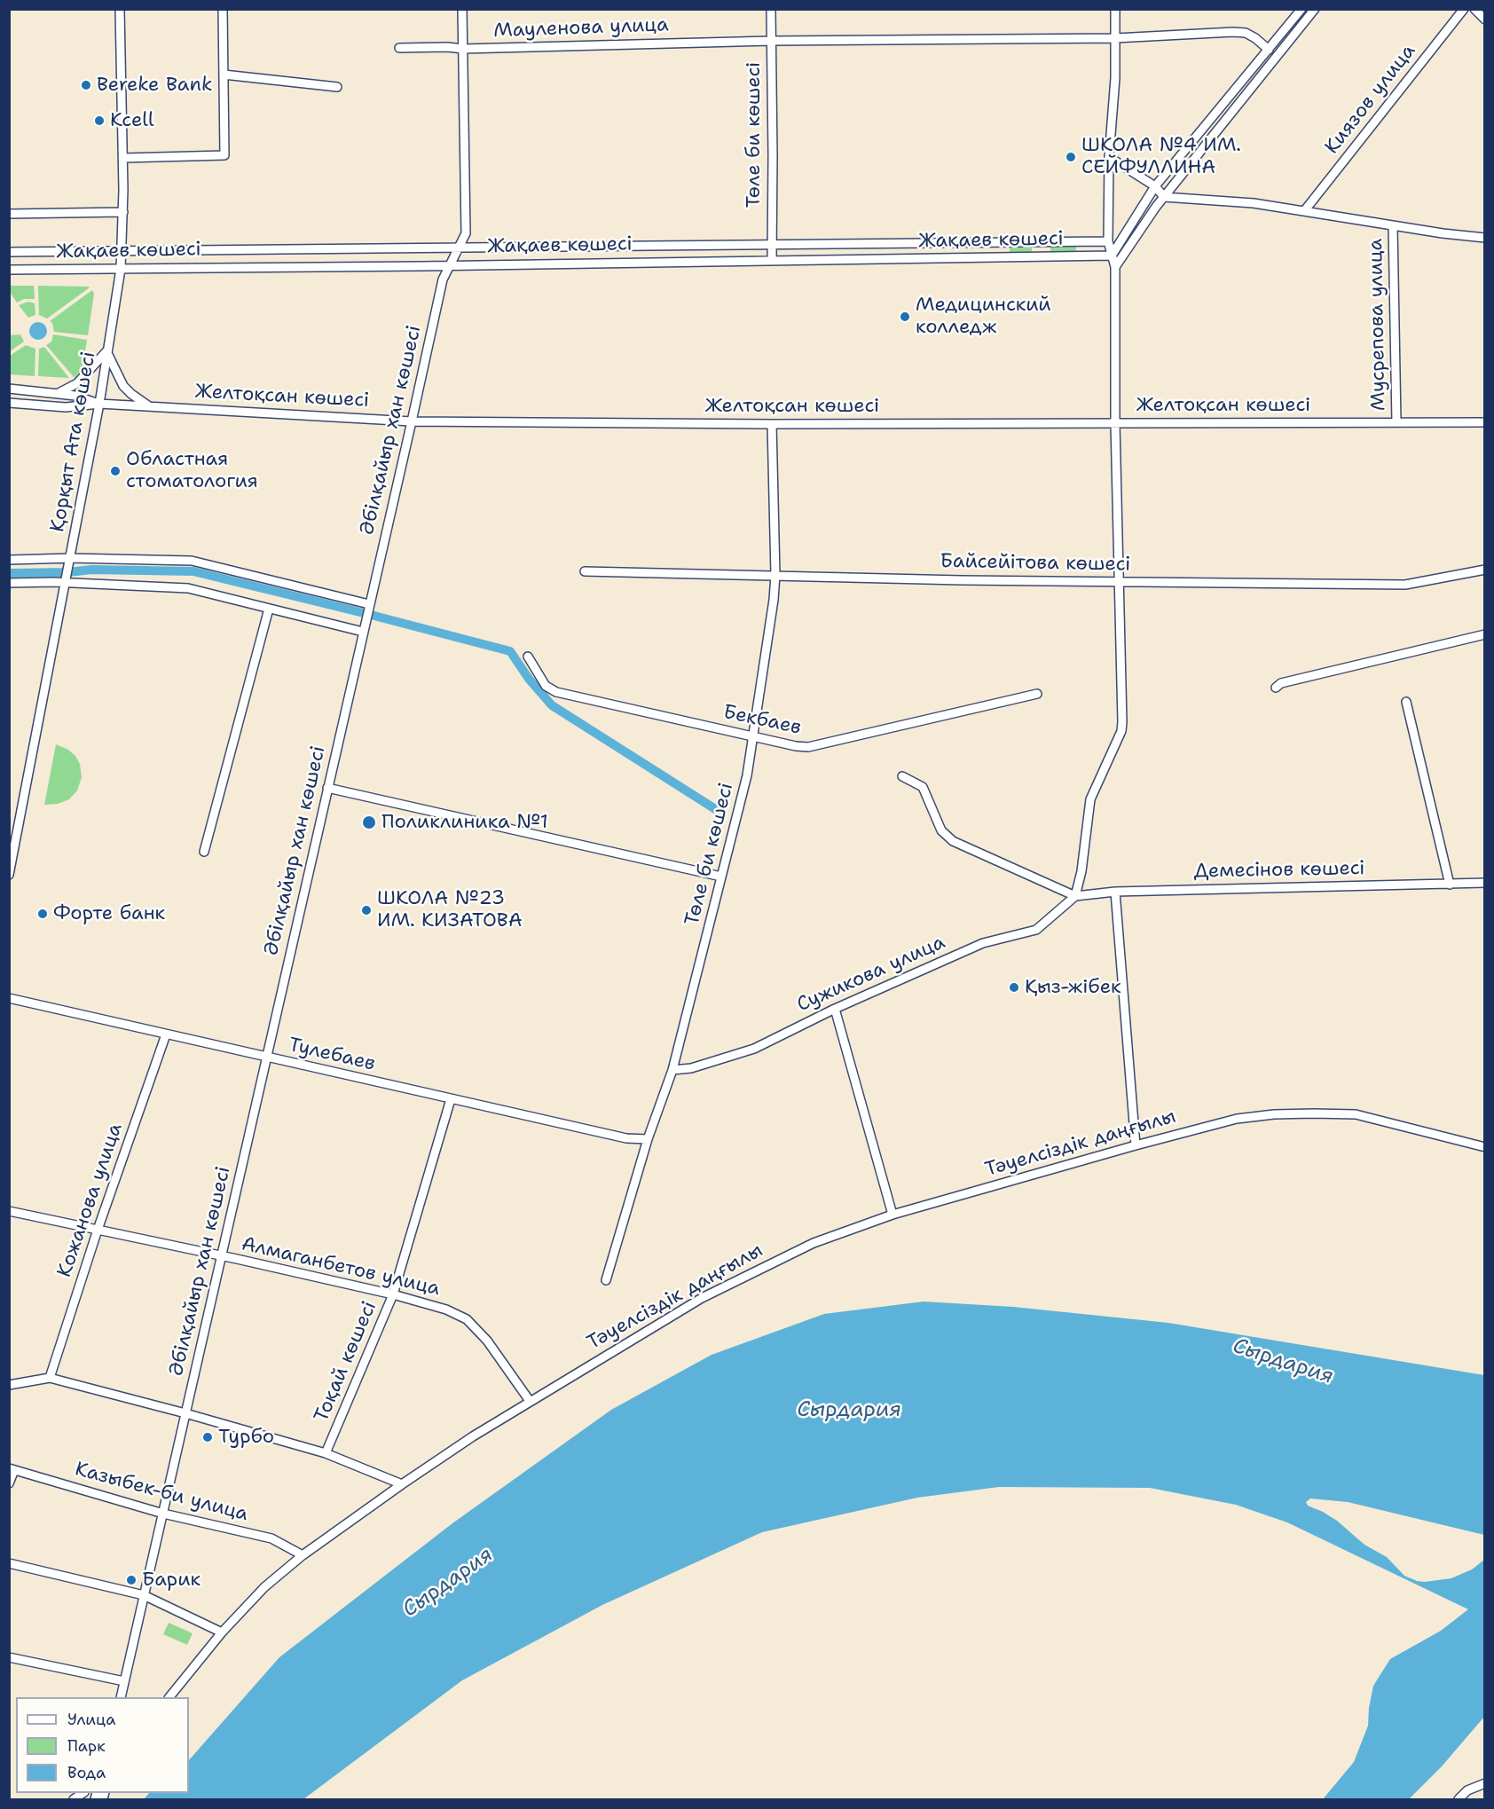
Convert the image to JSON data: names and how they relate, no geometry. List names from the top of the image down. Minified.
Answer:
{"streets":{"street":["Мауленова улица","Киязов улица","Төле би көшесі","Жақаев көшесі","Мусрепова улица","Желтоқсан көшесі","Әбілқайыр хан көшесі","Қорқыт Ата көшесі","Байсейітова көшесі","Бекбаев","Демесінов көшесі","Сужикова улица","Тулебаев","Тәуелсіздік даңғылы","Кожанова улица","Алмаганбетов улица","Тоқай көшесі","Казыбек-би улица"]},"crossings":[["Мауленова улица","Төле би көшесі"],["Мауленова улица","Әбілқайыр хан көшесі"],["Төле би көшесі","Жақаев көшесі"],["Төле би көшесі","Желтоқсан көшесі"],["Төле би көшесі","Байсейітова көшесі"],["Төле би көшесі","Бекбаев"],["Төле би көшесі","Сужикова улица"],["Төле би көшесі","Тулебаев"],["Жақаев көшесі","Әбілқайыр хан көшесі"],["Жақаев көшесі","Қорқыт Ата көшесі"],["Мусрепова улица","Желтоқсан көшесі"],["Желтоқсан көшесі","Әбілқайыр хан көшесі"],["Желтоқсан көшесі","Қорқыт Ата көшесі"],["Әбілқайыр хан көшесі","Тулебаев"],["Әбілқайыр хан көшесі","Алмаганбетов улица"],["Әбілқайыр хан көшесі","Казыбек-би улица"],["Демесінов көшесі","Сужикова улица"],["Тулебаев","Кожанова улица"],["Тулебаев","Тоқай көшесі"],["Тәуелсіздік даңғылы","Алмаганбетов улица"],["Тәуелсіздік даңғылы","Казыбек-би улица"],["Кожанова улица","Алмаганбетов улица"],["Алмаганбетов улица","Тоқай көшесі"]],"water":["Сырдария"],"places":["Bereke Bank","Kcell","ШКОЛА №4 ИМ. СЕЙФУЛЛИНА","Медицинский колледж","Областная стоматология","Поликлиника №1","ШКОЛА №23 ИМ. КИЗАТОВА","Форте банк","Қыз-жібек","Турбо","Барик"],"legend":["Улица","Парк","Вода"]}
